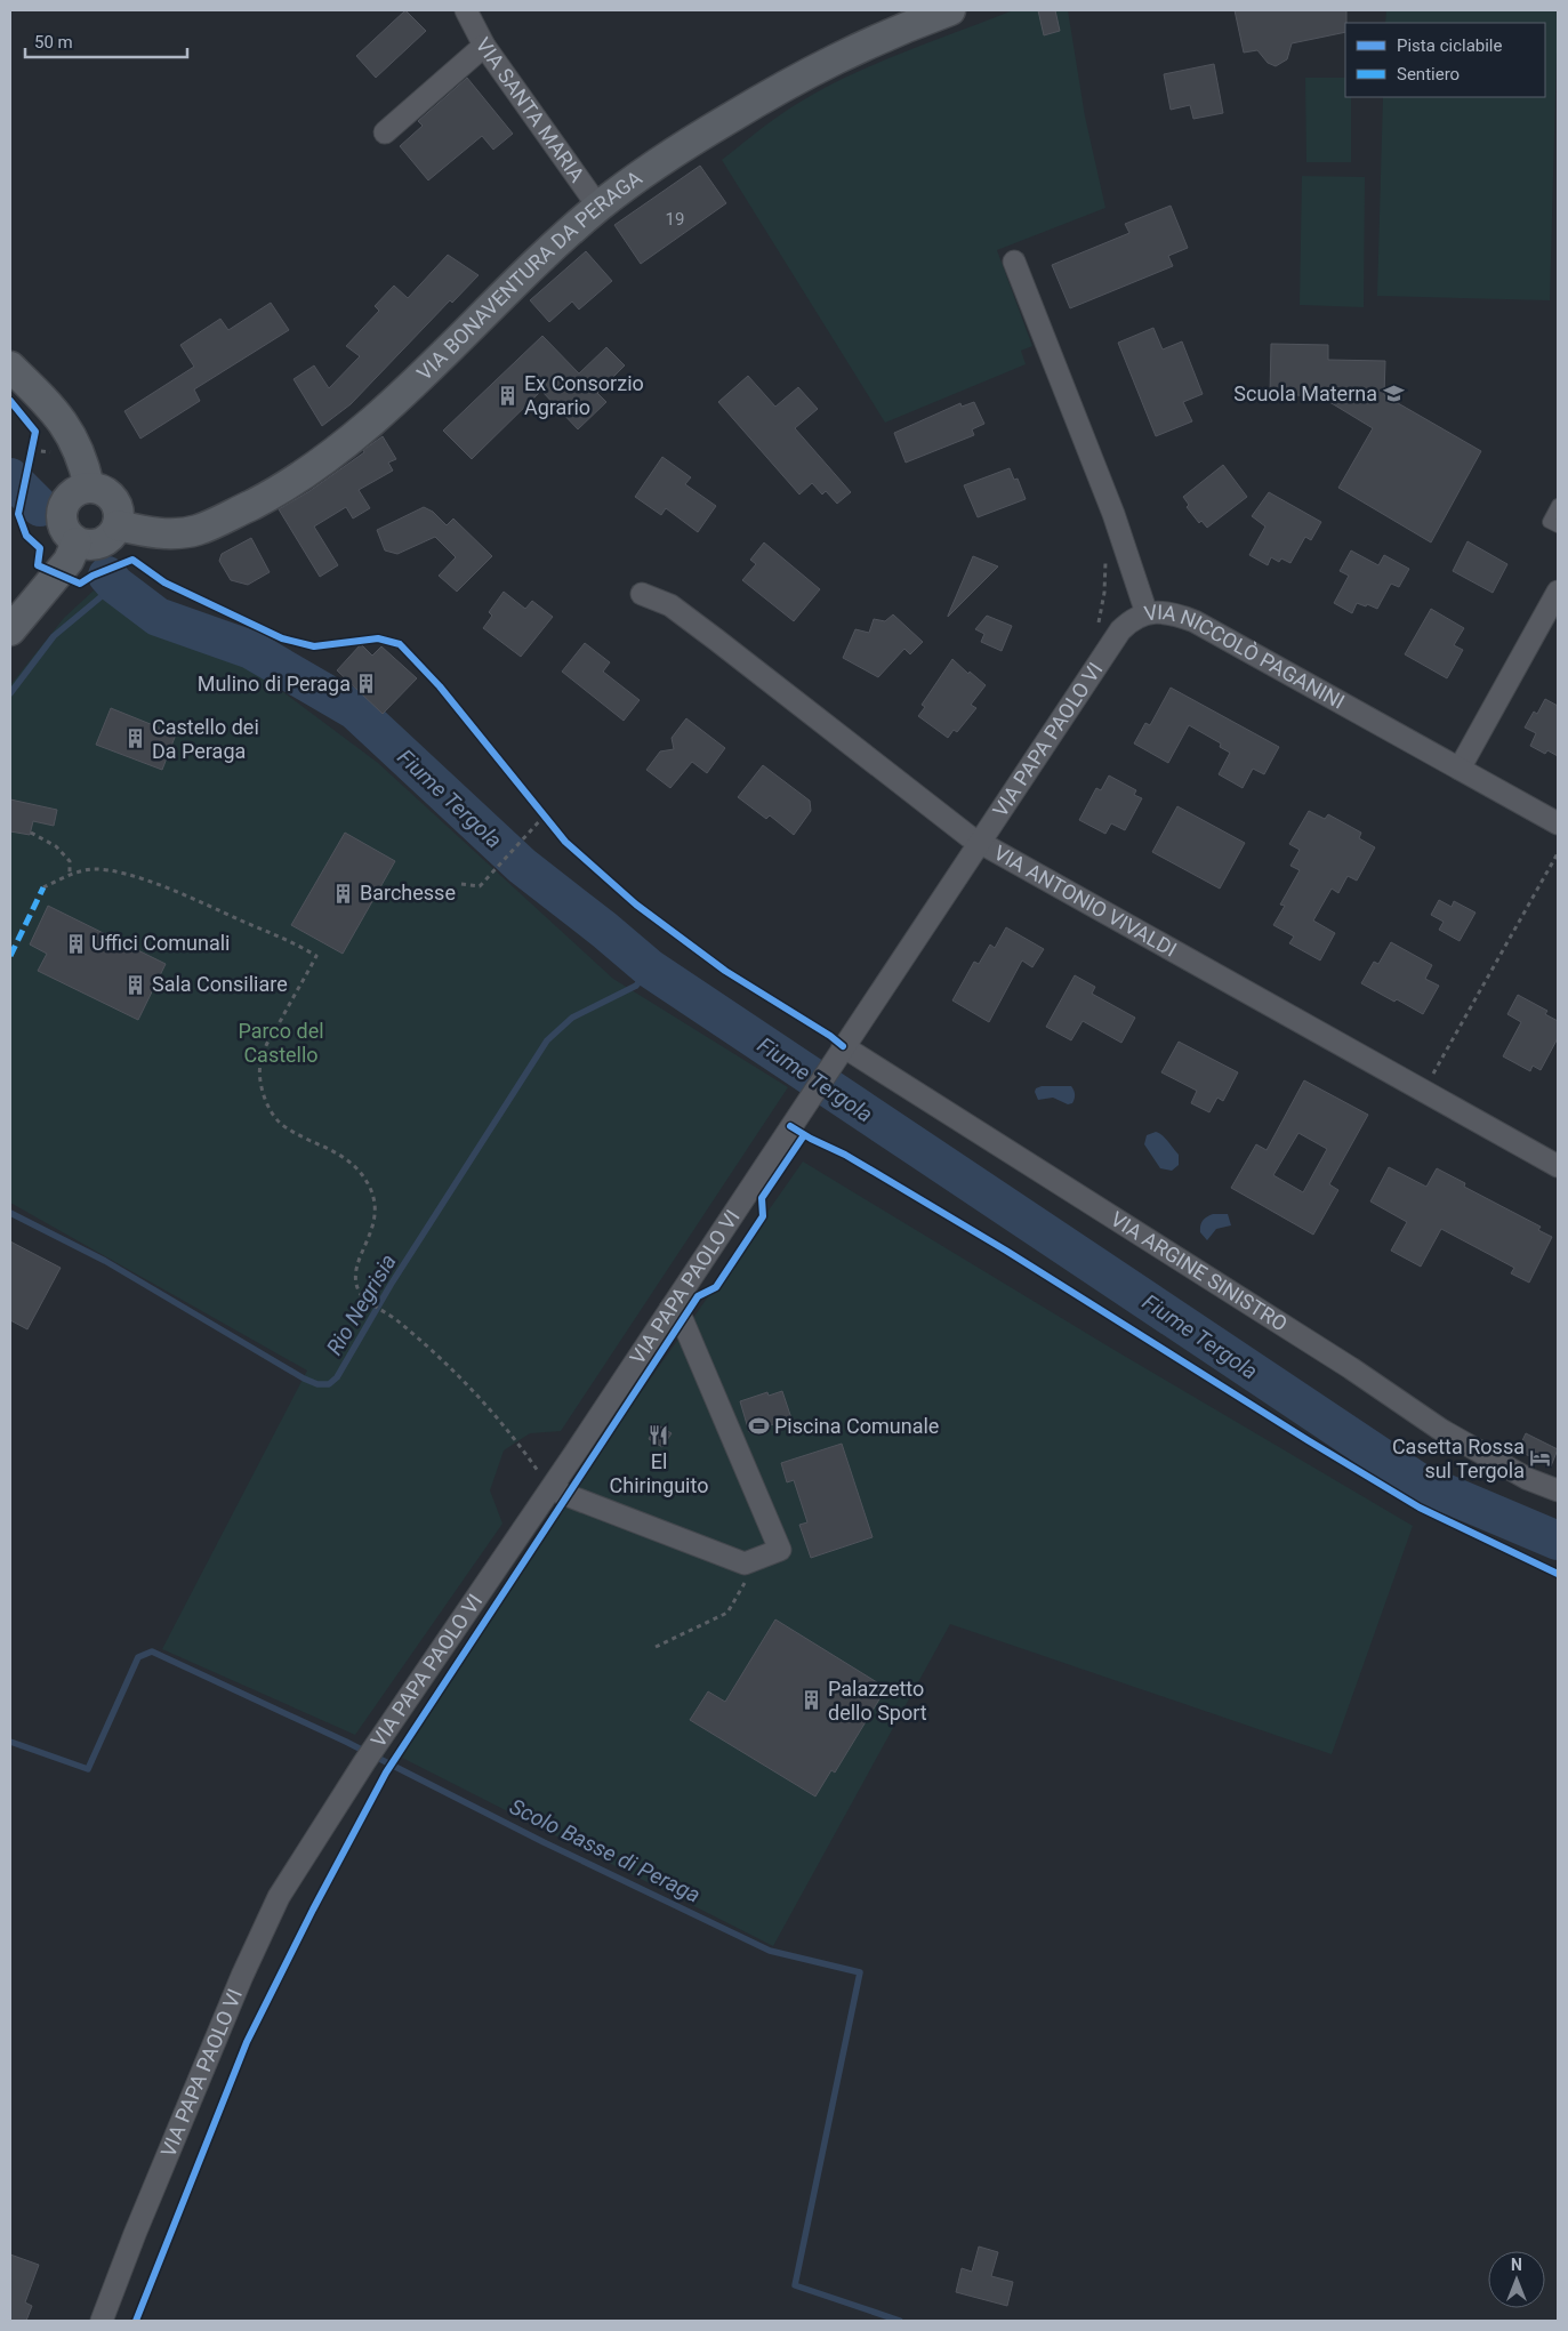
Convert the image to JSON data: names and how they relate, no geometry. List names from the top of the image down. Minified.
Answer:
{"streets":{"main road":["VIA BONAVENTURA DA PERAGA"],"street":["VIA SANTA MARIA","VIA NICCOLÒ PAGANINI","VIA PAPA PAOLO VI","VIA ANTONIO VIVALDI","VIA ARGINE SINISTRO"]},"crossings":[["VIA SANTA MARIA","VIA BONAVENTURA DA PERAGA"],["VIA NICCOLÒ PAGANINI","VIA PAPA PAOLO VI"],["VIA PAPA PAOLO VI","VIA ANTONIO VIVALDI"],["VIA PAPA PAOLO VI","VIA ARGINE SINISTRO"]],"water":["Fiume Tergola","Rio Negrisia","Scolo Basse di Peraga"],"parks":["Parco del Castello"],"places":{"school or university":["Scuola Materna"],"building":["Ex Consorzio Agrario","Mulino di Peraga","Castello dei Da Peraga","Barchesse","Uffici Comunali","Sala Consiliare","Palazzetto dello Sport"],"sports":["Piscina Comunale"],"restaurant":["El Chiringuito"],"hotel":["Casetta Rossa sul Tergola"]},"house_numbers":["19"],"legend":["Pista ciclabile","Sentiero"],"scale_bar":"50 m","north":"top"}
